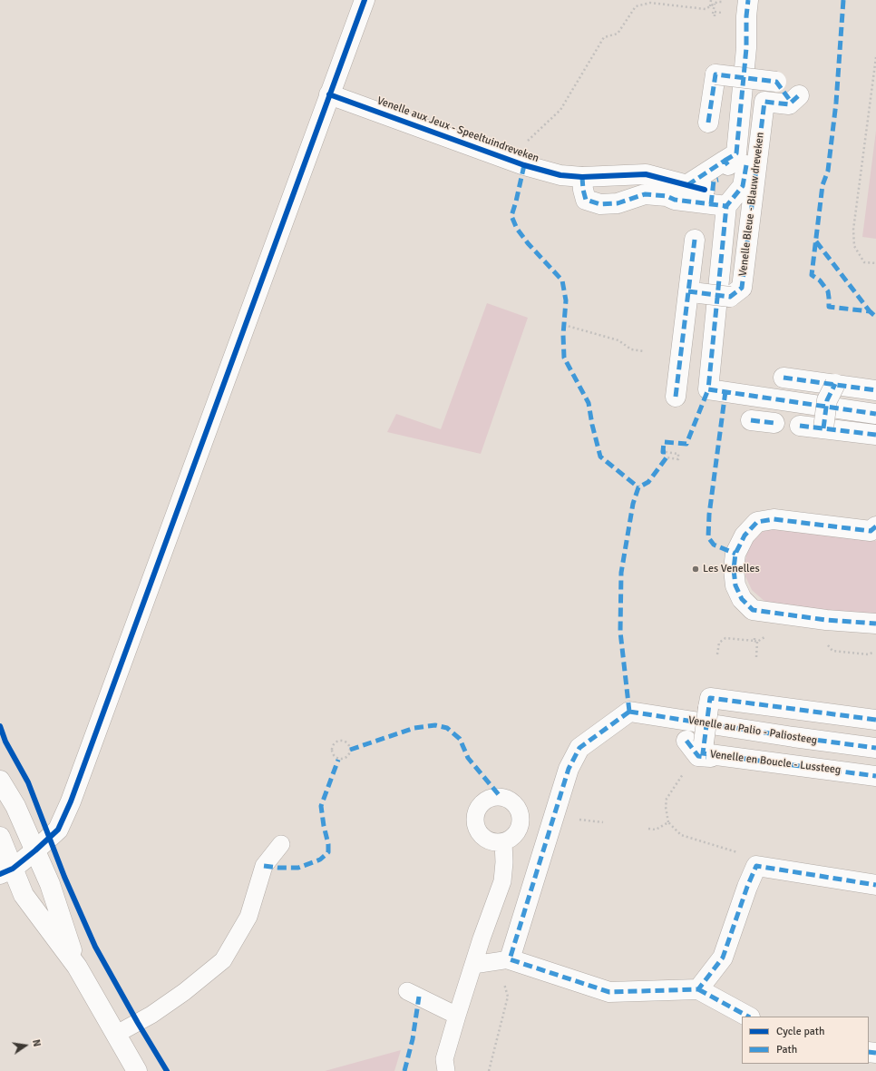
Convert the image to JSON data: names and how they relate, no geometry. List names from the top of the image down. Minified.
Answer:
{"streets":{"street":["Venelle aux Jeux - Speeltuindreveken","Venelle Bleue - Blauw dreveken","Venelle au Palio - Paliosteeg","Venelle en Boucle - Lussteeg"]},"places":["Les Venelles"],"legend":["Cycle path","Path"],"north":"right"}
